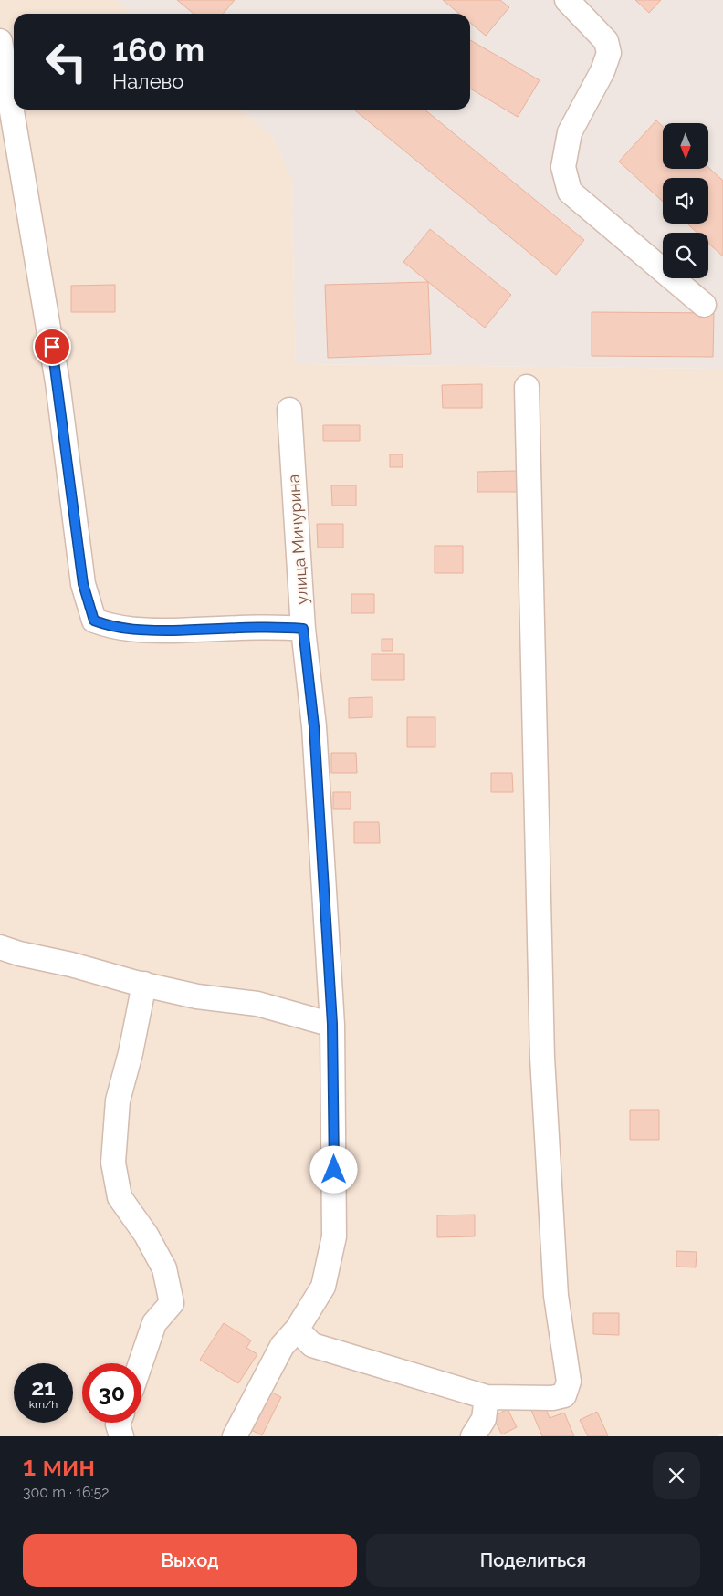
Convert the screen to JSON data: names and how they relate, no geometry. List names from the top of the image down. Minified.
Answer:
{"streets":{"street":["улица Мичурина"]},"north":"bottom","page":{"turn":["160 m","Налево"],"speed":"21 km/h","limit":"30","heading":["1 мин","300 m · 16:52"],"buttons":["Выход","Поделиться"]}}
